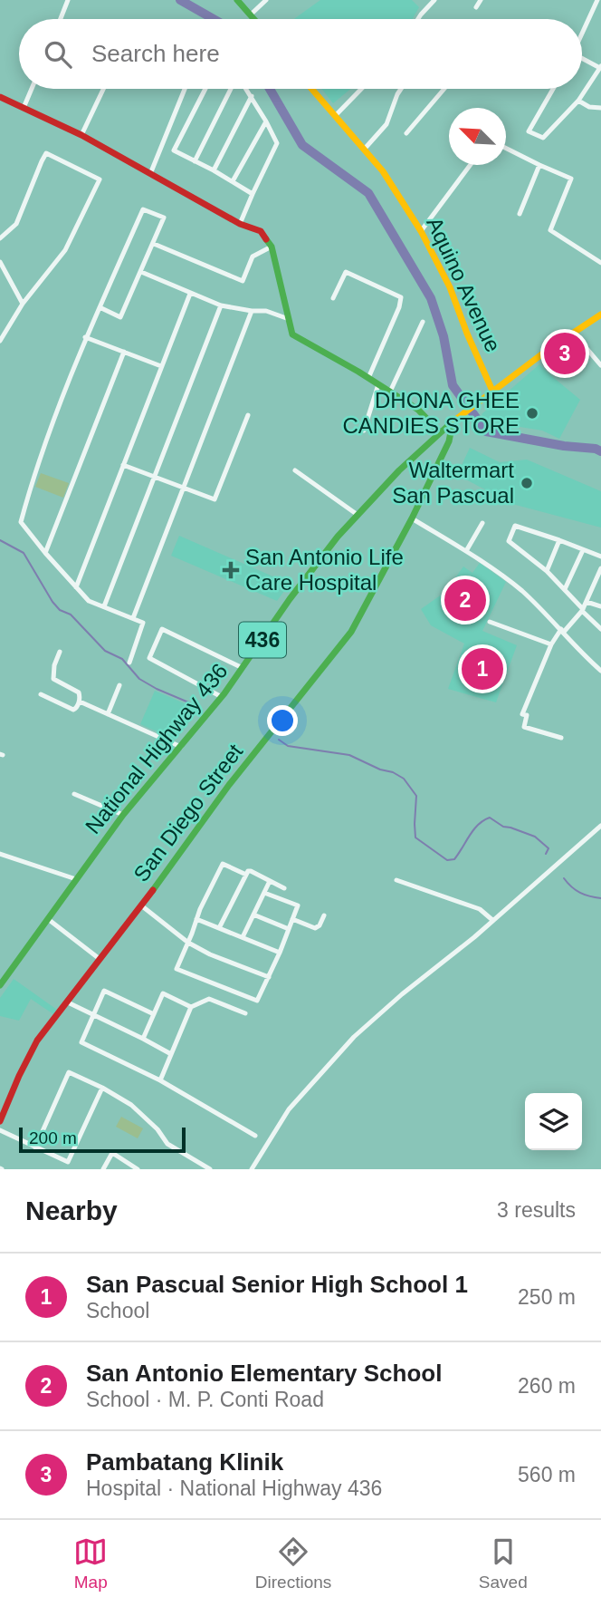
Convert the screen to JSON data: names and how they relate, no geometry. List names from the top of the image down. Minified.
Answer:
{"streets":{"street":["Aquino Avenue","436","National Highway 436","San Diego Street"]},"crossings":[["Aquino Avenue","National Highway 436"],["National Highway 436","San Diego Street"]],"places":{"other":["DHONA GHEE CANDIES STORE","Waltermart San Pascual"],"health":["San Antonio Life Care Hospital"]},"scale_bar":"200 m","north":"top left","page":{"search":"Search here","pins":["3","2","1"],"scale":"200 m","heading":["Nearby","3 results"],"list":[{"mark":"1","name":"San Pascual Senior High School 1","note":"School","value":"250 m"},{"mark":"2","name":"San Antonio Elementary School","note":"School · M. P. Conti Road","value":"260 m"},{"mark":"3","name":"Pambatang Klinik","note":"Hospital · National Highway 436","value":"560 m"}],"nav":["Map","Directions","Saved"]}}
